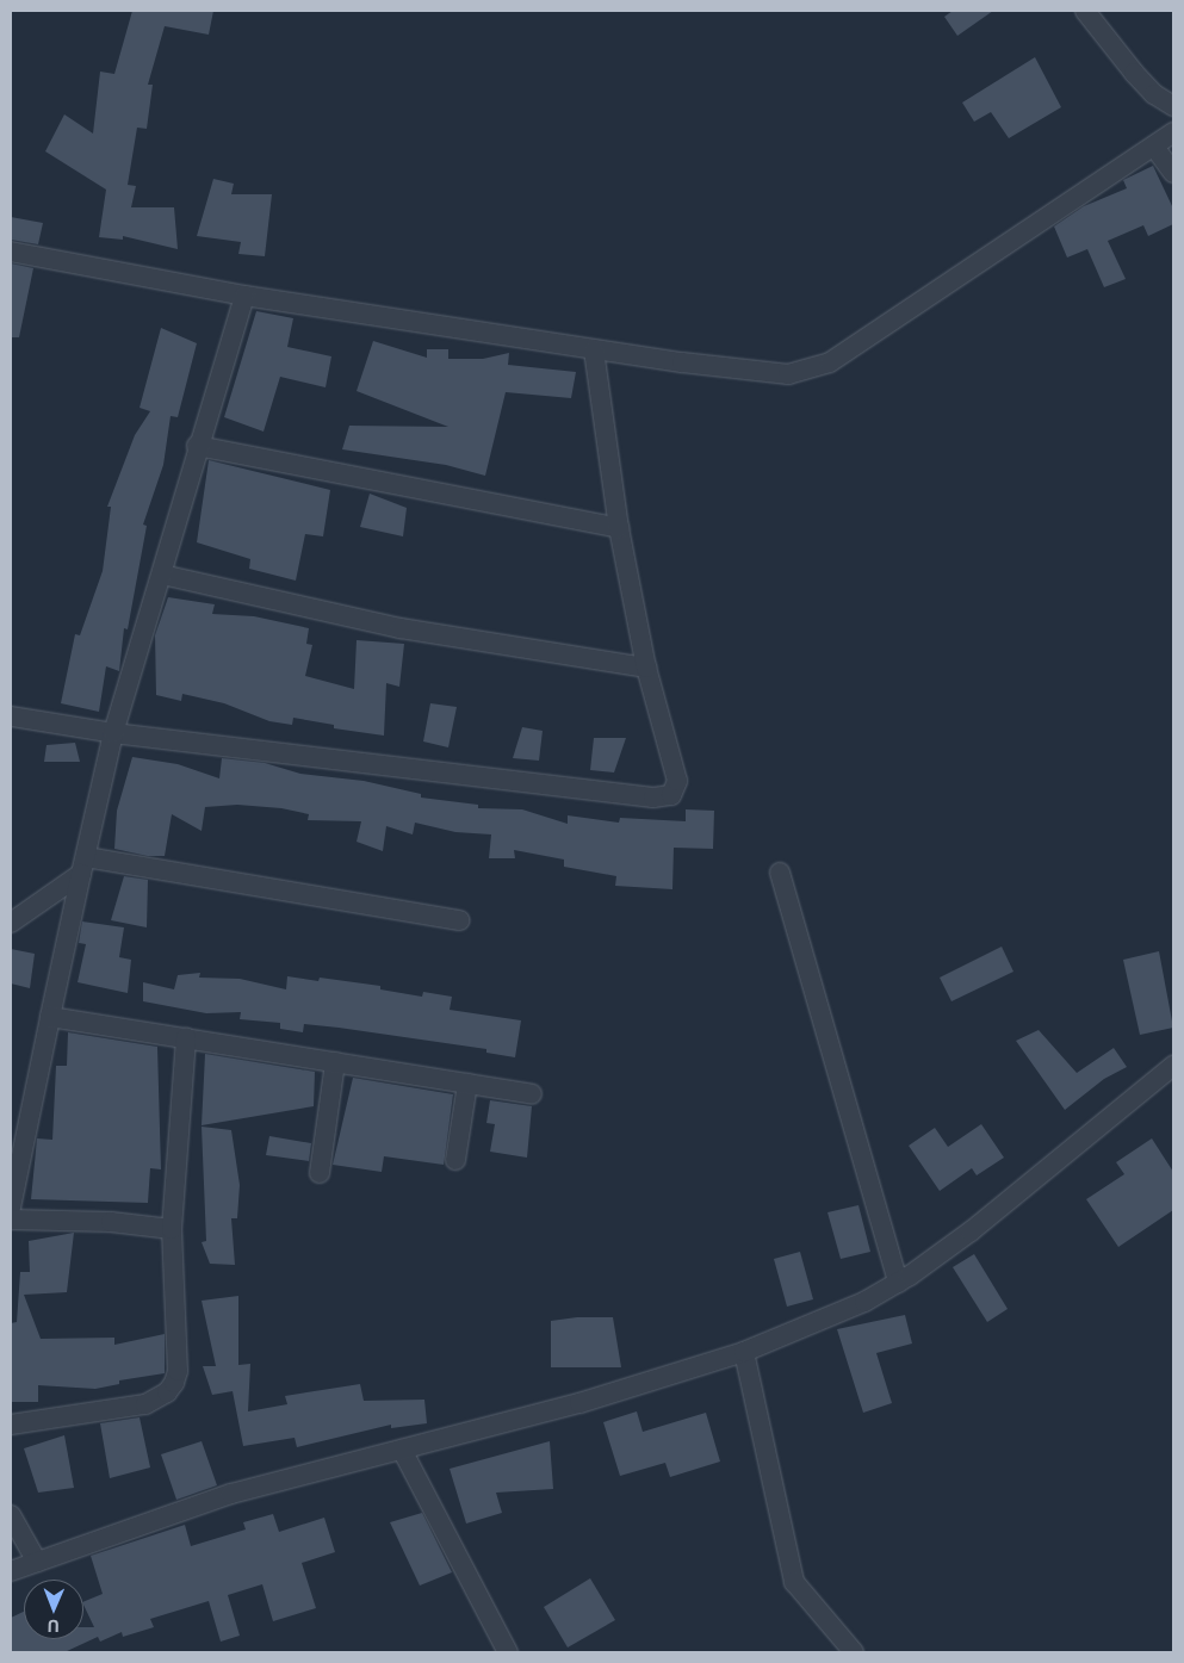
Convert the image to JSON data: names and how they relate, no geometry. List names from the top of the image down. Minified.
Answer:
{"north":"bottom"}
